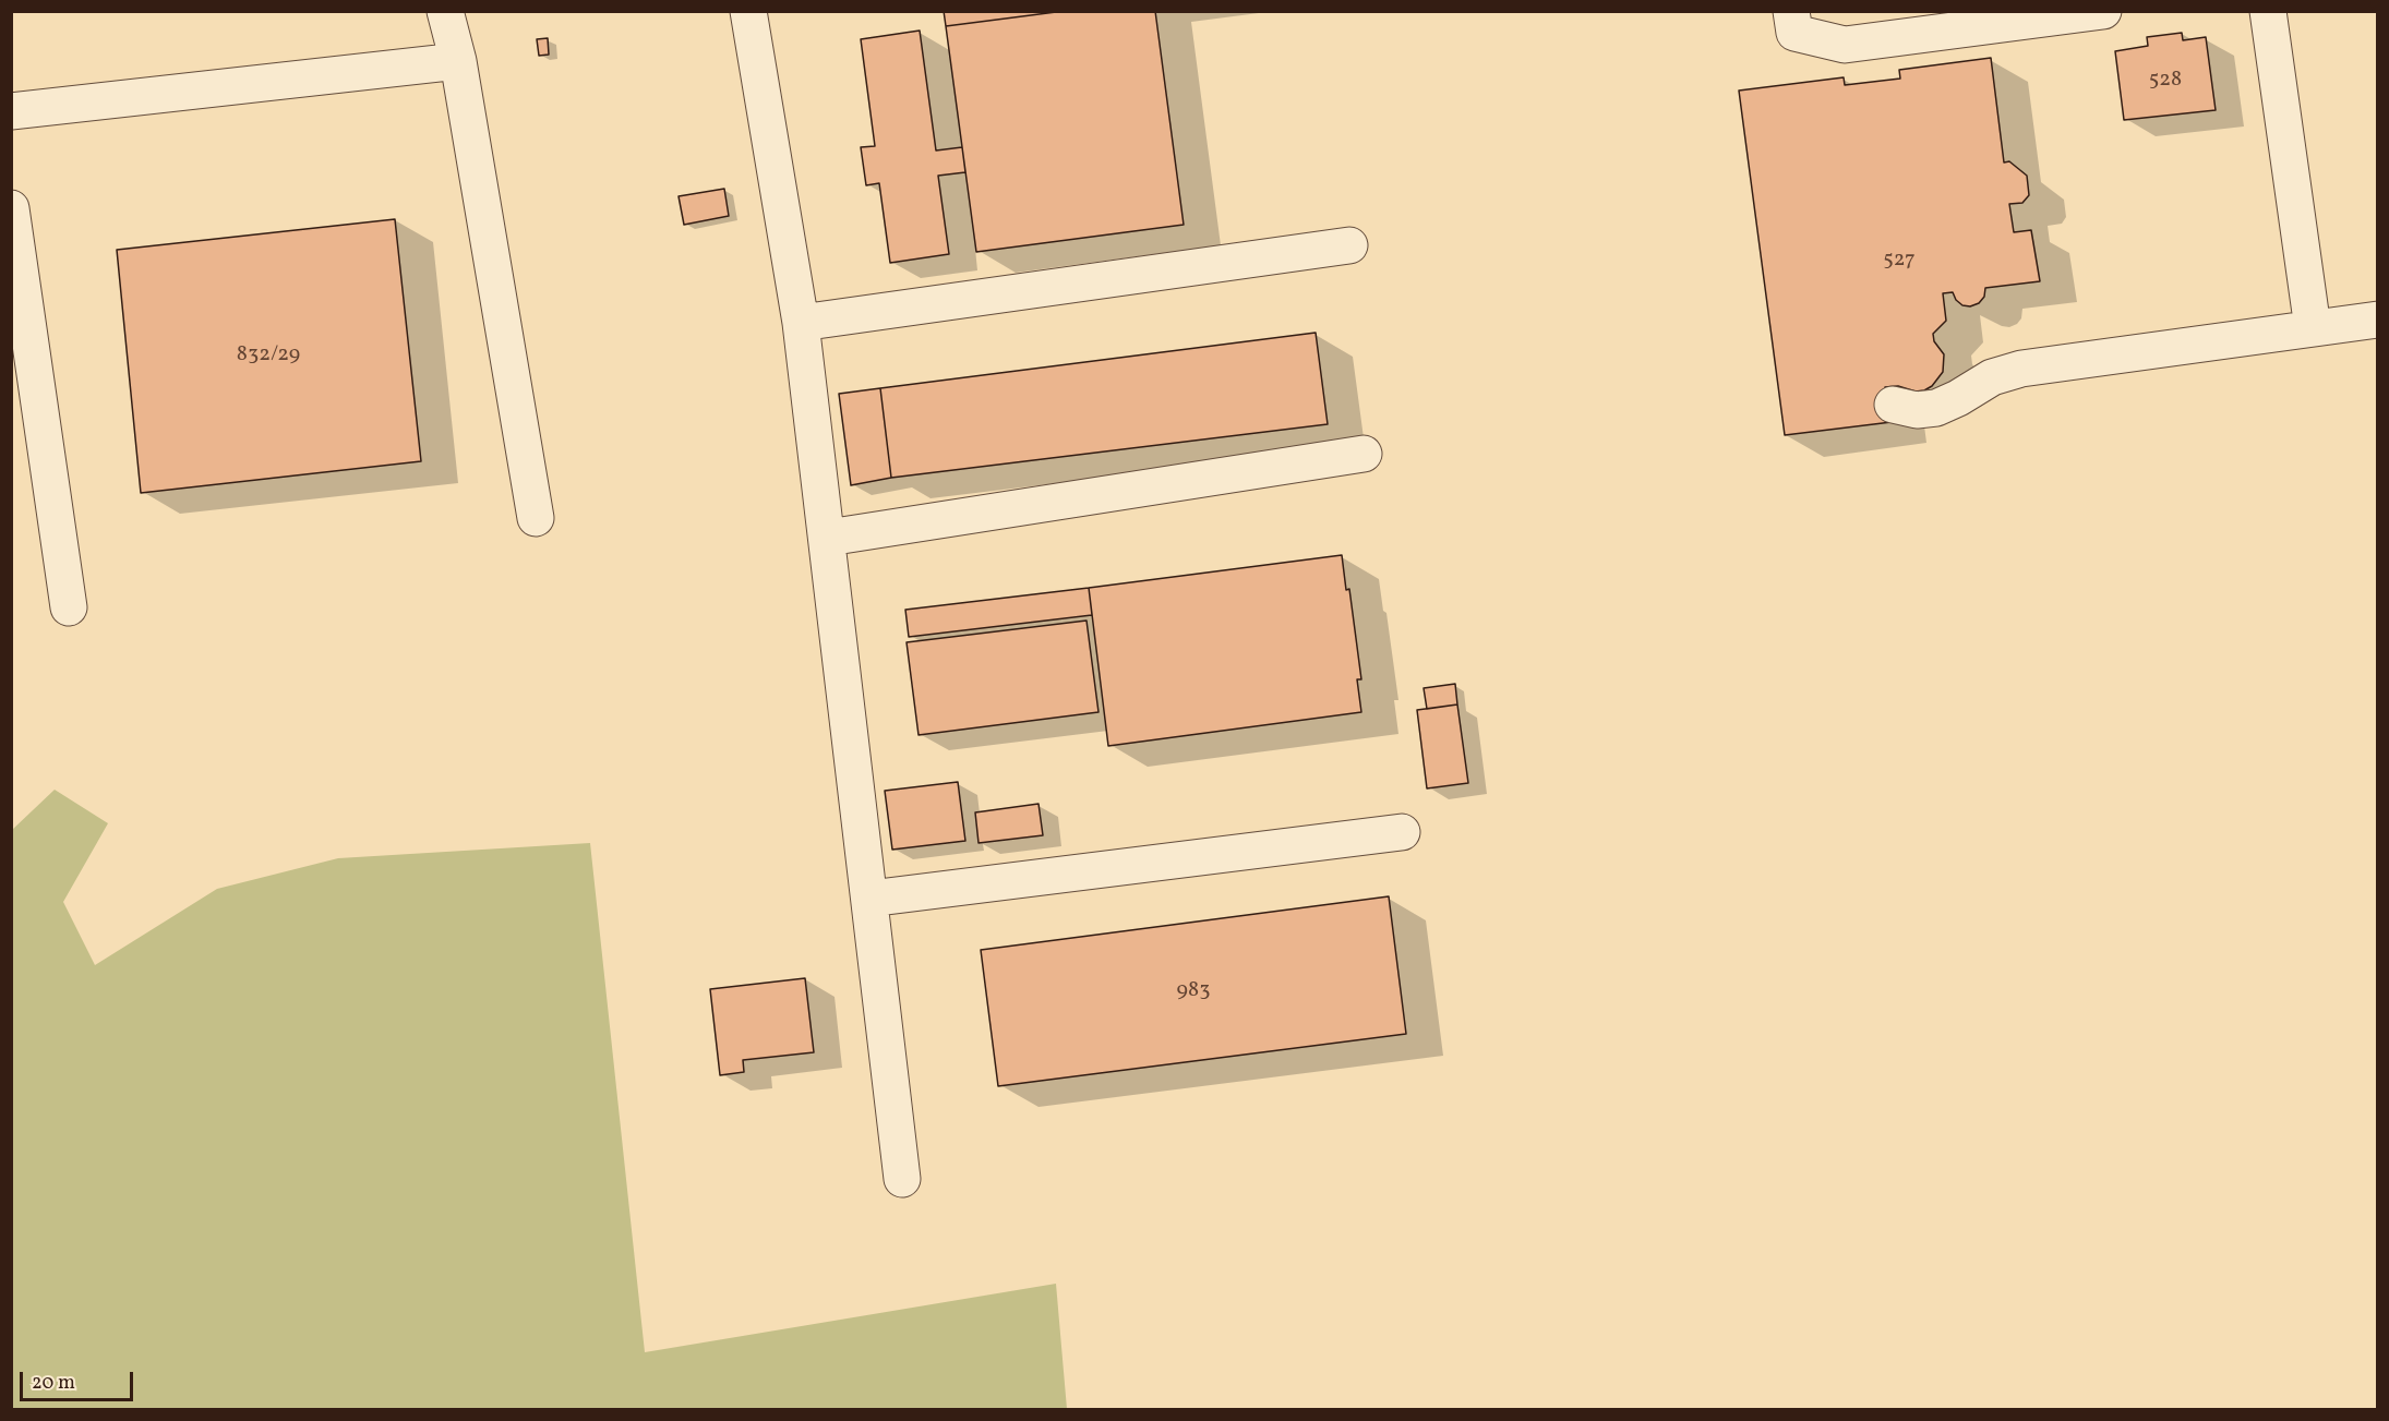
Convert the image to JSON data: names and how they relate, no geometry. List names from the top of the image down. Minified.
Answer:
{"house_numbers":["528","527","832/29","983"],"scale_bar":"20 m"}
